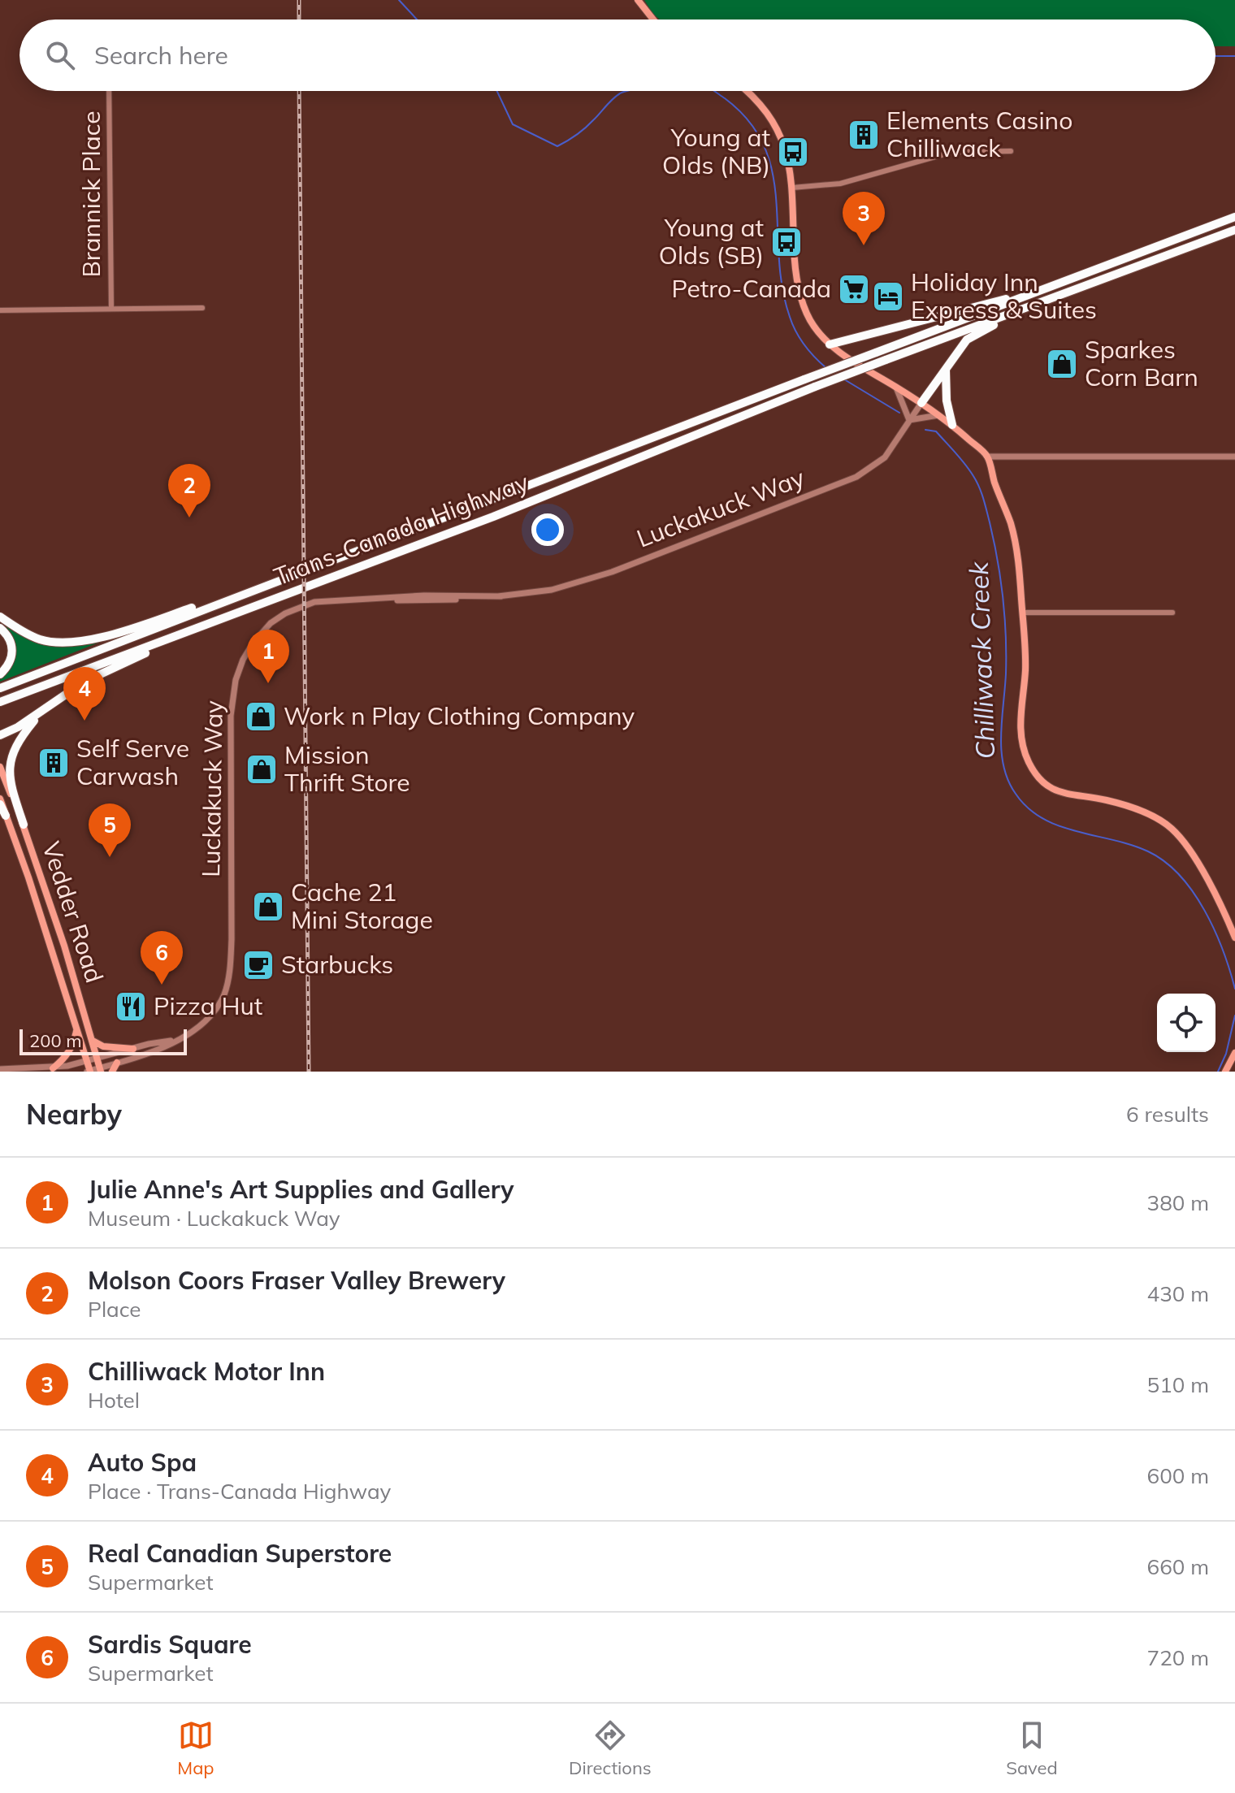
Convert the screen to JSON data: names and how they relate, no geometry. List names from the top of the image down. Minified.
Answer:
{"streets":{"highway":["Trans-Canada Highway"],"main road":["Vedder Road"],"street":["Brannick Place","Luckakuck Way"]},"crossings":[["Luckakuck Way","Vedder Road"]],"water":["Chilliwack Creek"],"places":{"building":["Elements Casino Chilliwack","Self Serve Carwash"],"bus stop":["Young at Olds (NB)","Young at Olds (SB)"],"supermarket":["Petro-Canada"],"hotel":["Holiday Inn Express & Suites"],"shop":["Sparkes Corn Barn","Work n Play Clothing Company","Mission Thrift Store","Cache 21 Mini Storage"],"cafe":["Starbucks"],"restaurant":["Pizza Hut"]},"scale_bar":"200 m","page":{"search":"Search here","pins":["3","2","1","4","5","6"],"scale":"200 m","heading":["Nearby","6 results"],"list":[{"mark":"1","name":"Julie Anne's Art Supplies and Gallery","note":"Museum · Luckakuck Way","value":"380 m"},{"mark":"2","name":"Molson Coors Fraser Valley Brewery","note":"Place","value":"430 m"},{"mark":"3","name":"Chilliwack Motor Inn","note":"Hotel","value":"510 m"},{"mark":"4","name":"Auto Spa","note":"Place · Trans-Canada Highway","value":"600 m"},{"mark":"5","name":"Real Canadian Superstore","note":"Supermarket","value":"660 m"},{"mark":"6","name":"Sardis Square","note":"Supermarket","value":"720 m"}],"nav":["Map","Directions","Saved"]}}
